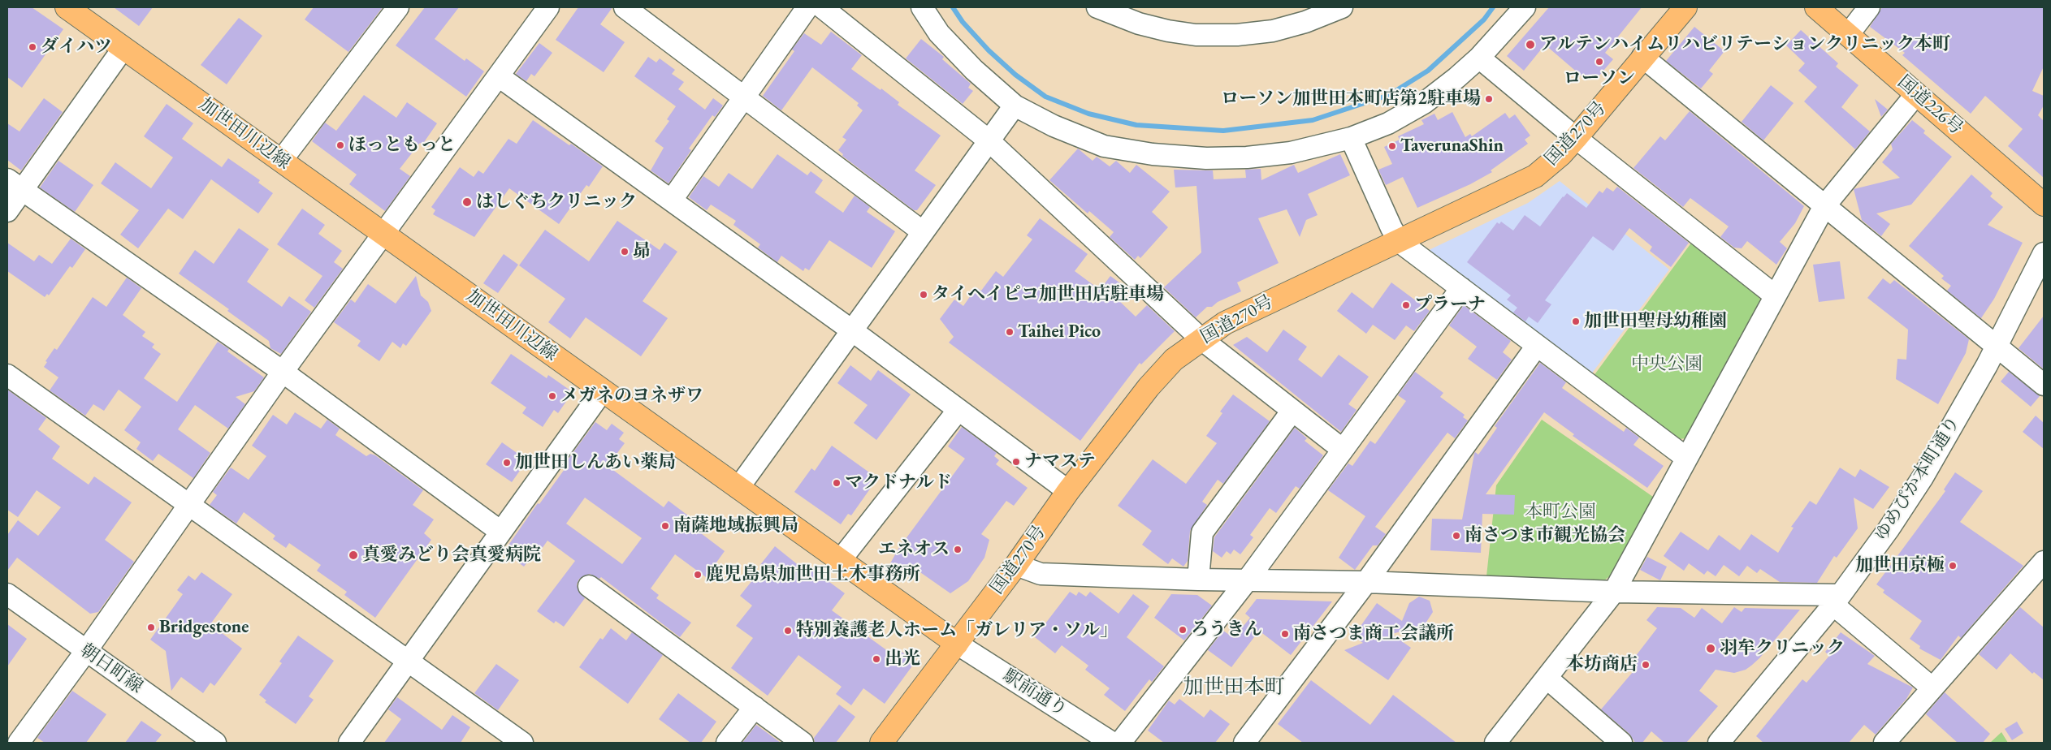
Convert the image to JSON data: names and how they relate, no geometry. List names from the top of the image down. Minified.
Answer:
{"streets":{"main road":["国道226号","加世田川辺線","国道270号"],"street":["ゆめぴか本町通り","朝日町線","駅前通り"]},"crossings":[["加世田川辺線","国道270号"],["加世田川辺線","駅前通り"],["国道270号","駅前通り"]],"districts":["加世田本町"],"parks":["中央公園","本町公園"],"places":["アルテンハイムリハビリテーションクリニック本町","ダイハツ","ローソン","ローソン加世田本町店第2駐車場","ほっともっと","TaverunaShin","はしぐちクリニック","昴","タイヘイピコ加世田店駐車場","プラーナ","加世田聖母幼稚園","Taihei Pico","メガネのヨネザワ","ナマステ","加世田しんあい薬局","マクドナルド","南薩地域振興局","南さつま市観光協会","エネオス","真愛みどり会真愛病院","加世田京極","鹿児島県加世田土木事務所","Bridgestone","ろうきん","特別養護老人ホーム「ガレリア・ソル」","南さつま商工会議所","羽牟クリニック","出光","本坊商店"]}
